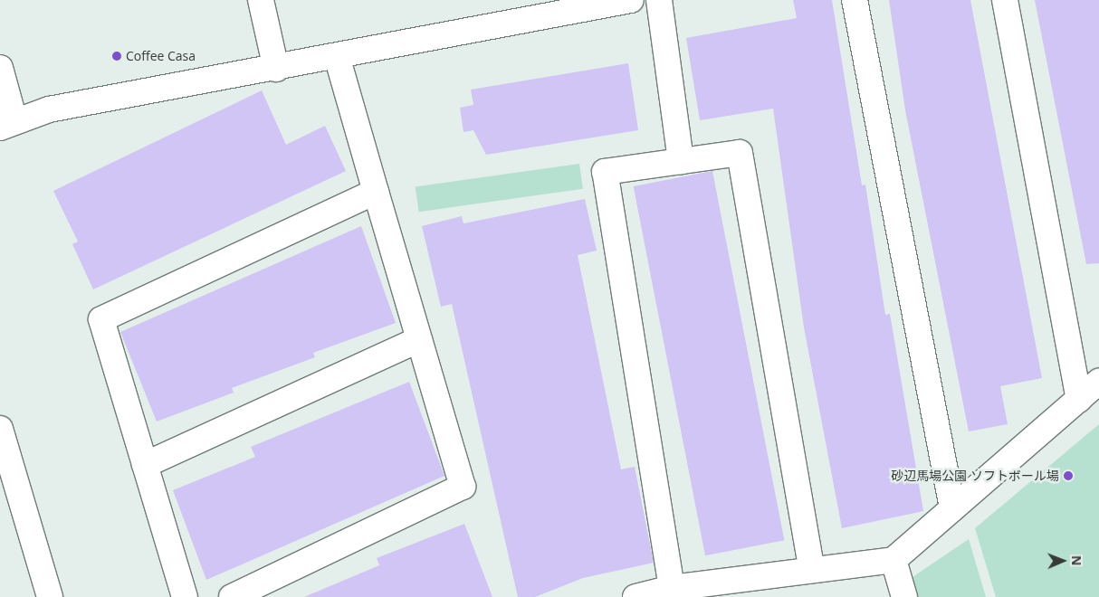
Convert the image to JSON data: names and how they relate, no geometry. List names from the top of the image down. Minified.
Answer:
{"places":["Coffee Casa","砂辺馬場公園 ソフトボール場"],"north":"right"}
